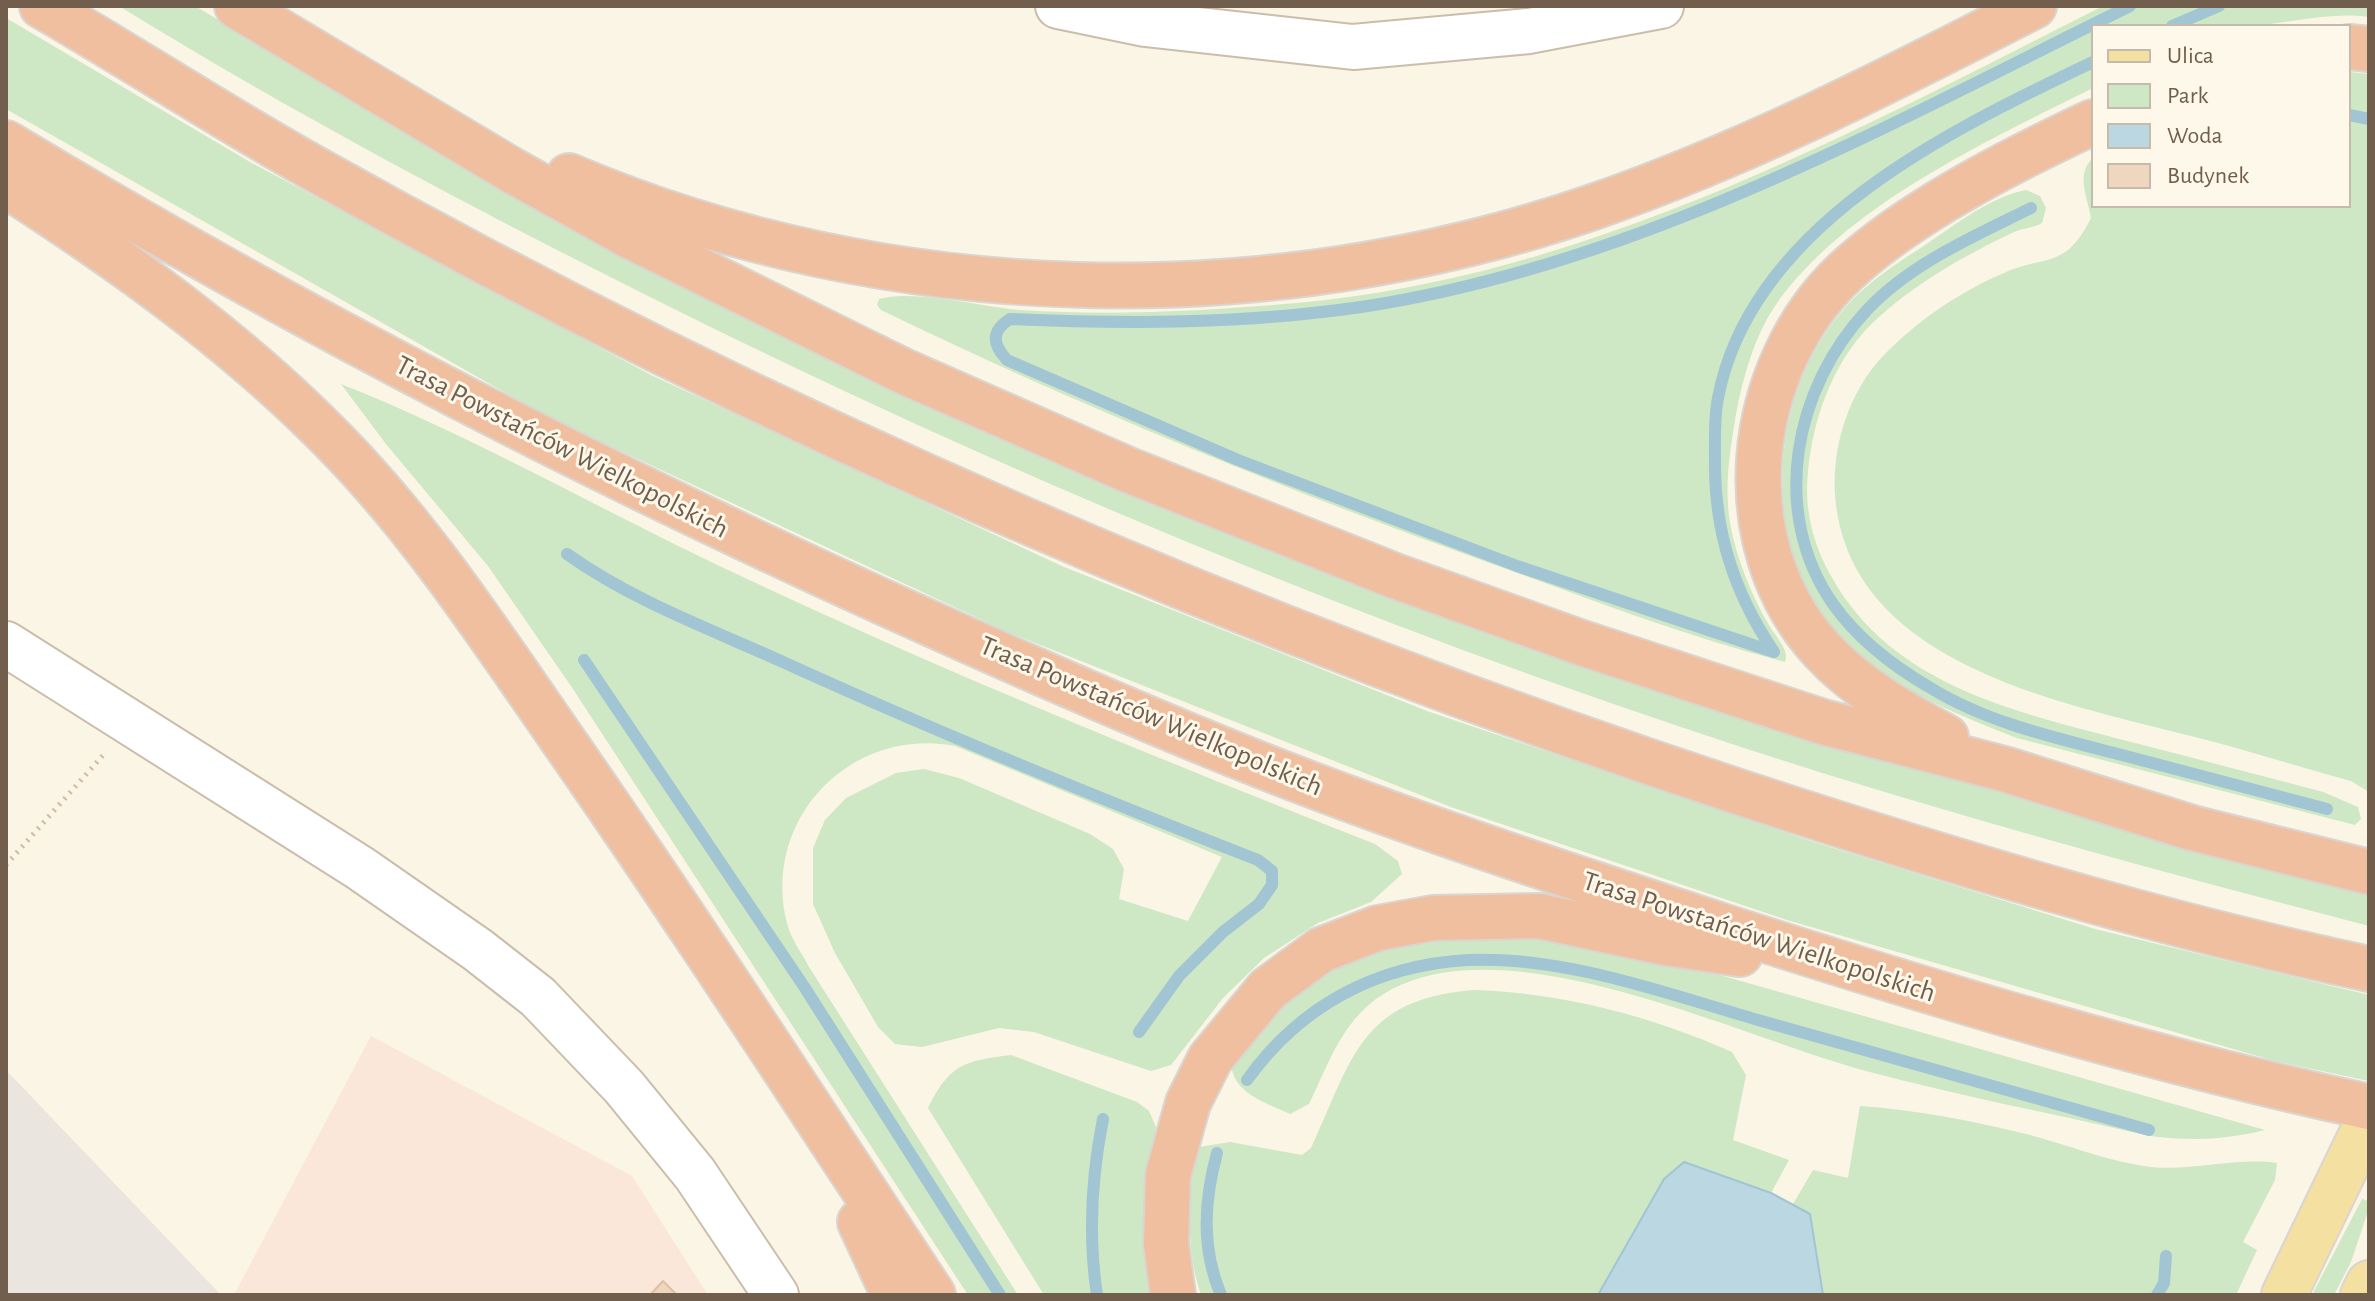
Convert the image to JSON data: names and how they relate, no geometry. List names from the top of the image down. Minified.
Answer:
{"streets":{"highway":["Trasa Powstańców Wielkopolskich"]},"legend":["Ulica","Park","Woda","Budynek"]}
